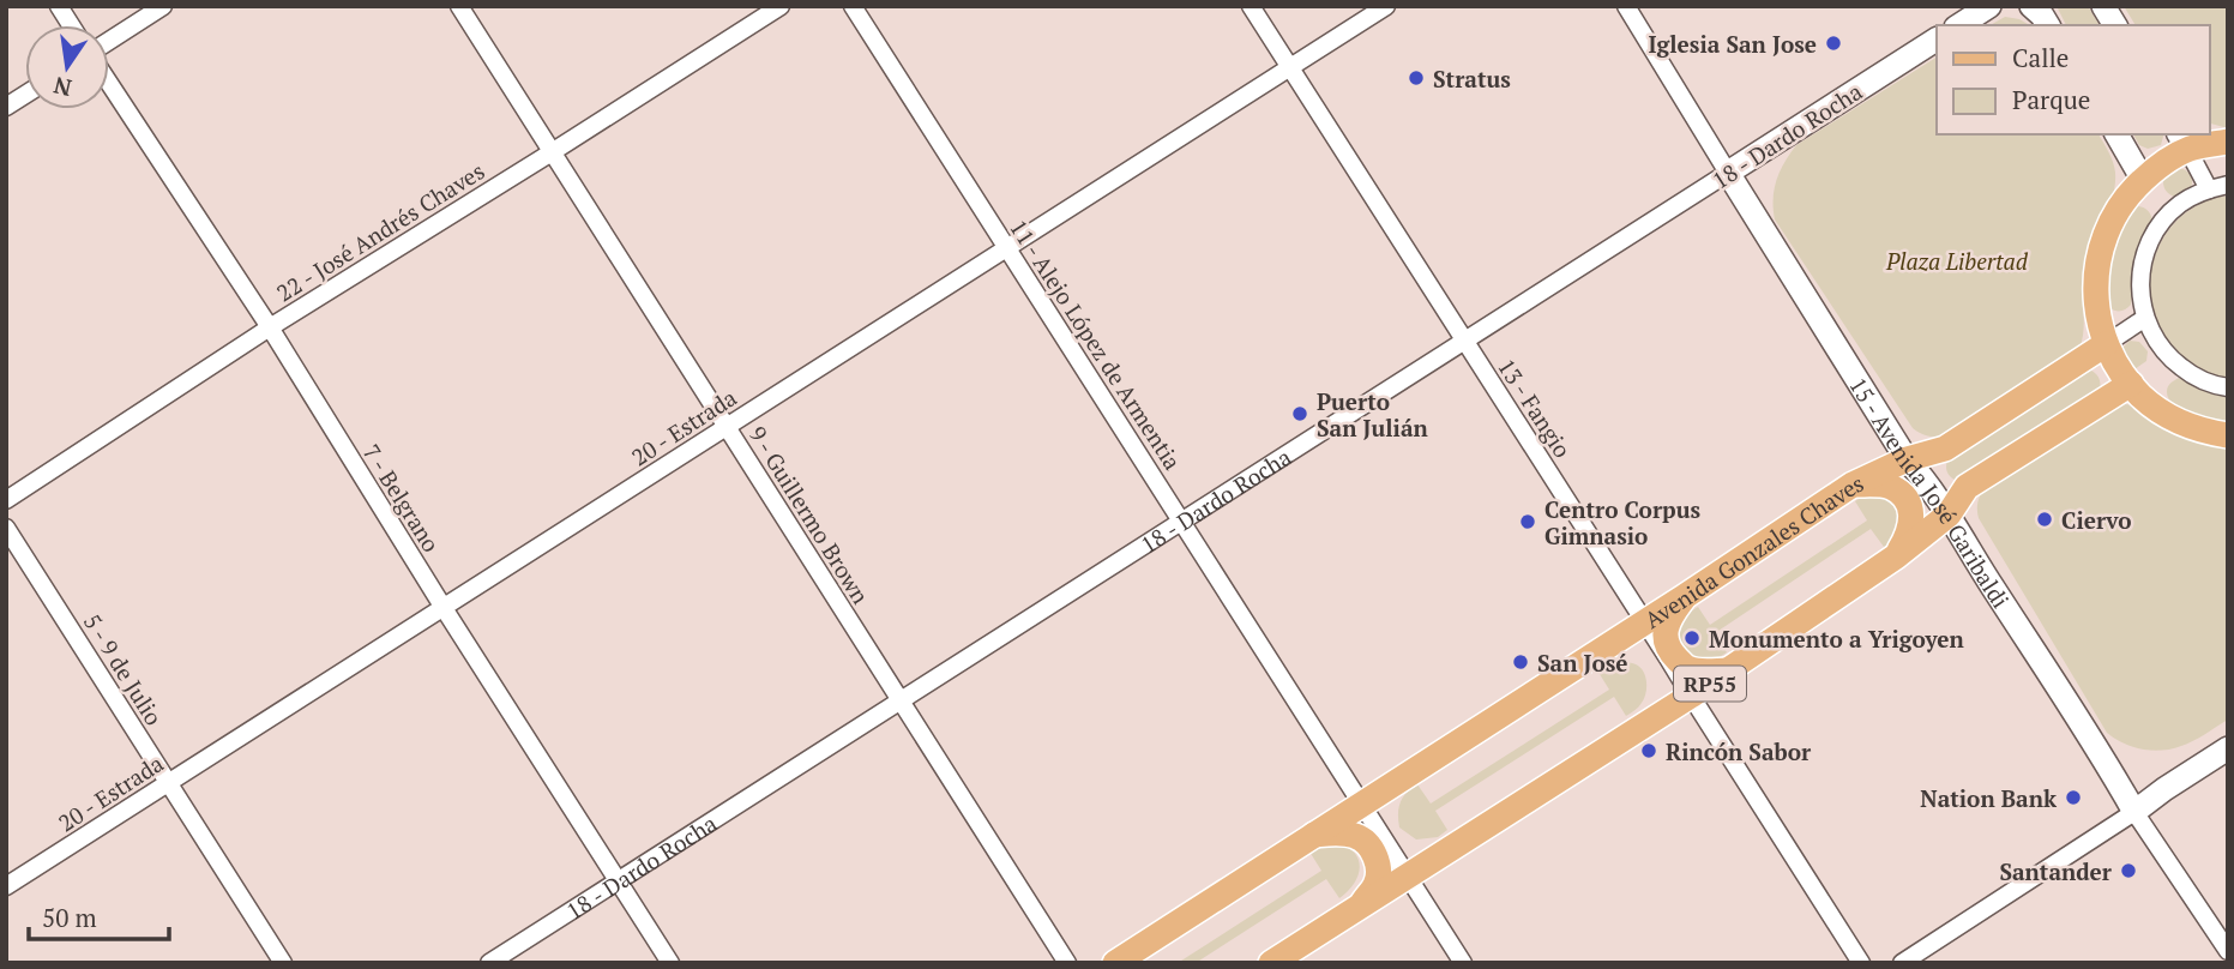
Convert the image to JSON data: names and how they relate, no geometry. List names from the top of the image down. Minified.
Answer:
{"streets":{"main road":["Avenida Gonzales Chaves","RP55"],"street":["18 - Dardo Rocha","22 - José Andrés Chaves","11 - Alejo López de Armentia","13 - Fangio","20 - Estrada","15 - Avenida José Garibaldi","7 - Belgrano","9 - Guillermo Brown","5 - 9 de Julio"]},"crossings":[["18 - Dardo Rocha","11 - Alejo López de Armentia"],["18 - Dardo Rocha","13 - Fangio"],["18 - Dardo Rocha","15 - Avenida José Garibaldi"],["18 - Dardo Rocha","7 - Belgrano"],["18 - Dardo Rocha","9 - Guillermo Brown"],["22 - José Andrés Chaves","7 - Belgrano"],["22 - José Andrés Chaves","9 - Guillermo Brown"],["11 - Alejo López de Armentia","20 - Estrada"],["11 - Alejo López de Armentia","Avenida Gonzales Chaves"],["11 - Alejo López de Armentia","RP55"],["13 - Fangio","20 - Estrada"],["13 - Fangio","Avenida Gonzales Chaves"],["13 - Fangio","RP55"],["20 - Estrada","7 - Belgrano"],["20 - Estrada","9 - Guillermo Brown"],["20 - Estrada","5 - 9 de Julio"],["15 - Avenida José Garibaldi","Avenida Gonzales Chaves"],["15 - Avenida José Garibaldi","RP55"]],"parks":["Plaza Libertad"],"places":["Iglesia San Jose","Stratus","Puerto San Julián","Ciervo","Centro Corpus Gimnasio","Monumento a Yrigoyen","San José","Rincón Sabor","Nation Bank","Santander"],"legend":["Calle","Parque"],"scale_bar":"50 m","north":"bottom"}
